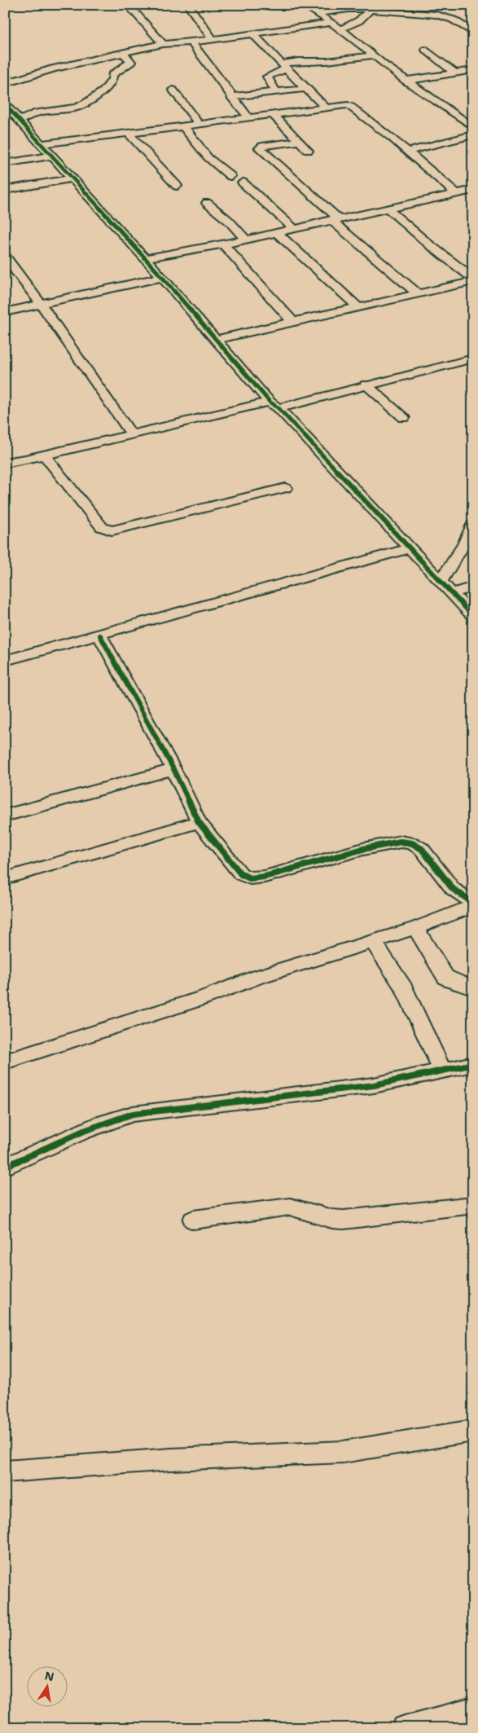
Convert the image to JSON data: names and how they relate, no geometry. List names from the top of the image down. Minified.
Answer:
{"north":"top"}
